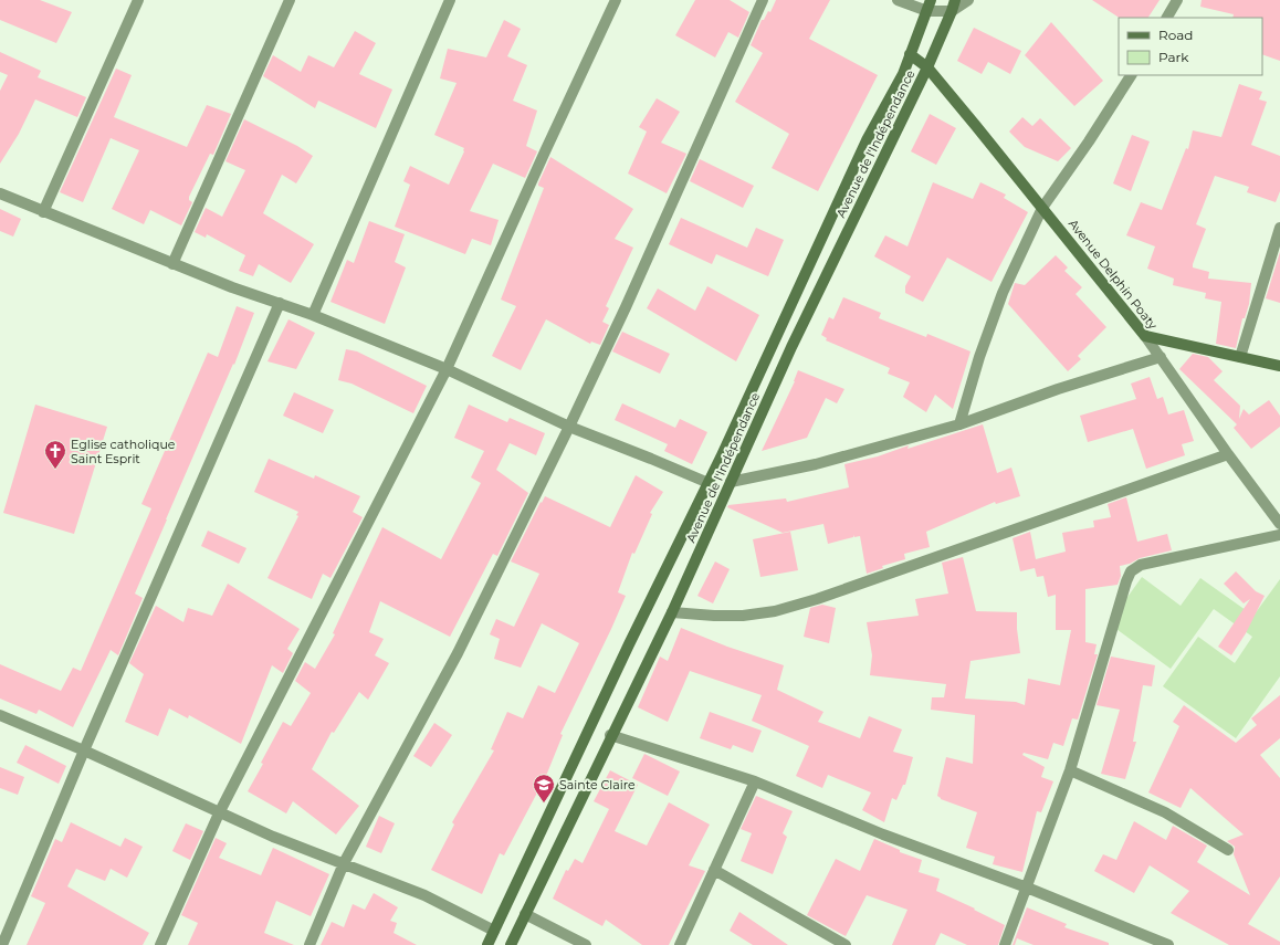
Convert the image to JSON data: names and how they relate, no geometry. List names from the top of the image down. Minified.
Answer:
{"streets":{"street":["Avenue de l'Indépendance","Avenue Delphin Poaty"]},"crossings":[["Avenue de l'Indépendance","Avenue Delphin Poaty"]],"places":{"church":["Eglise catholique Saint Esprit"],"school or university":["Sainte Claire"]},"legend":["Road","Park"]}
